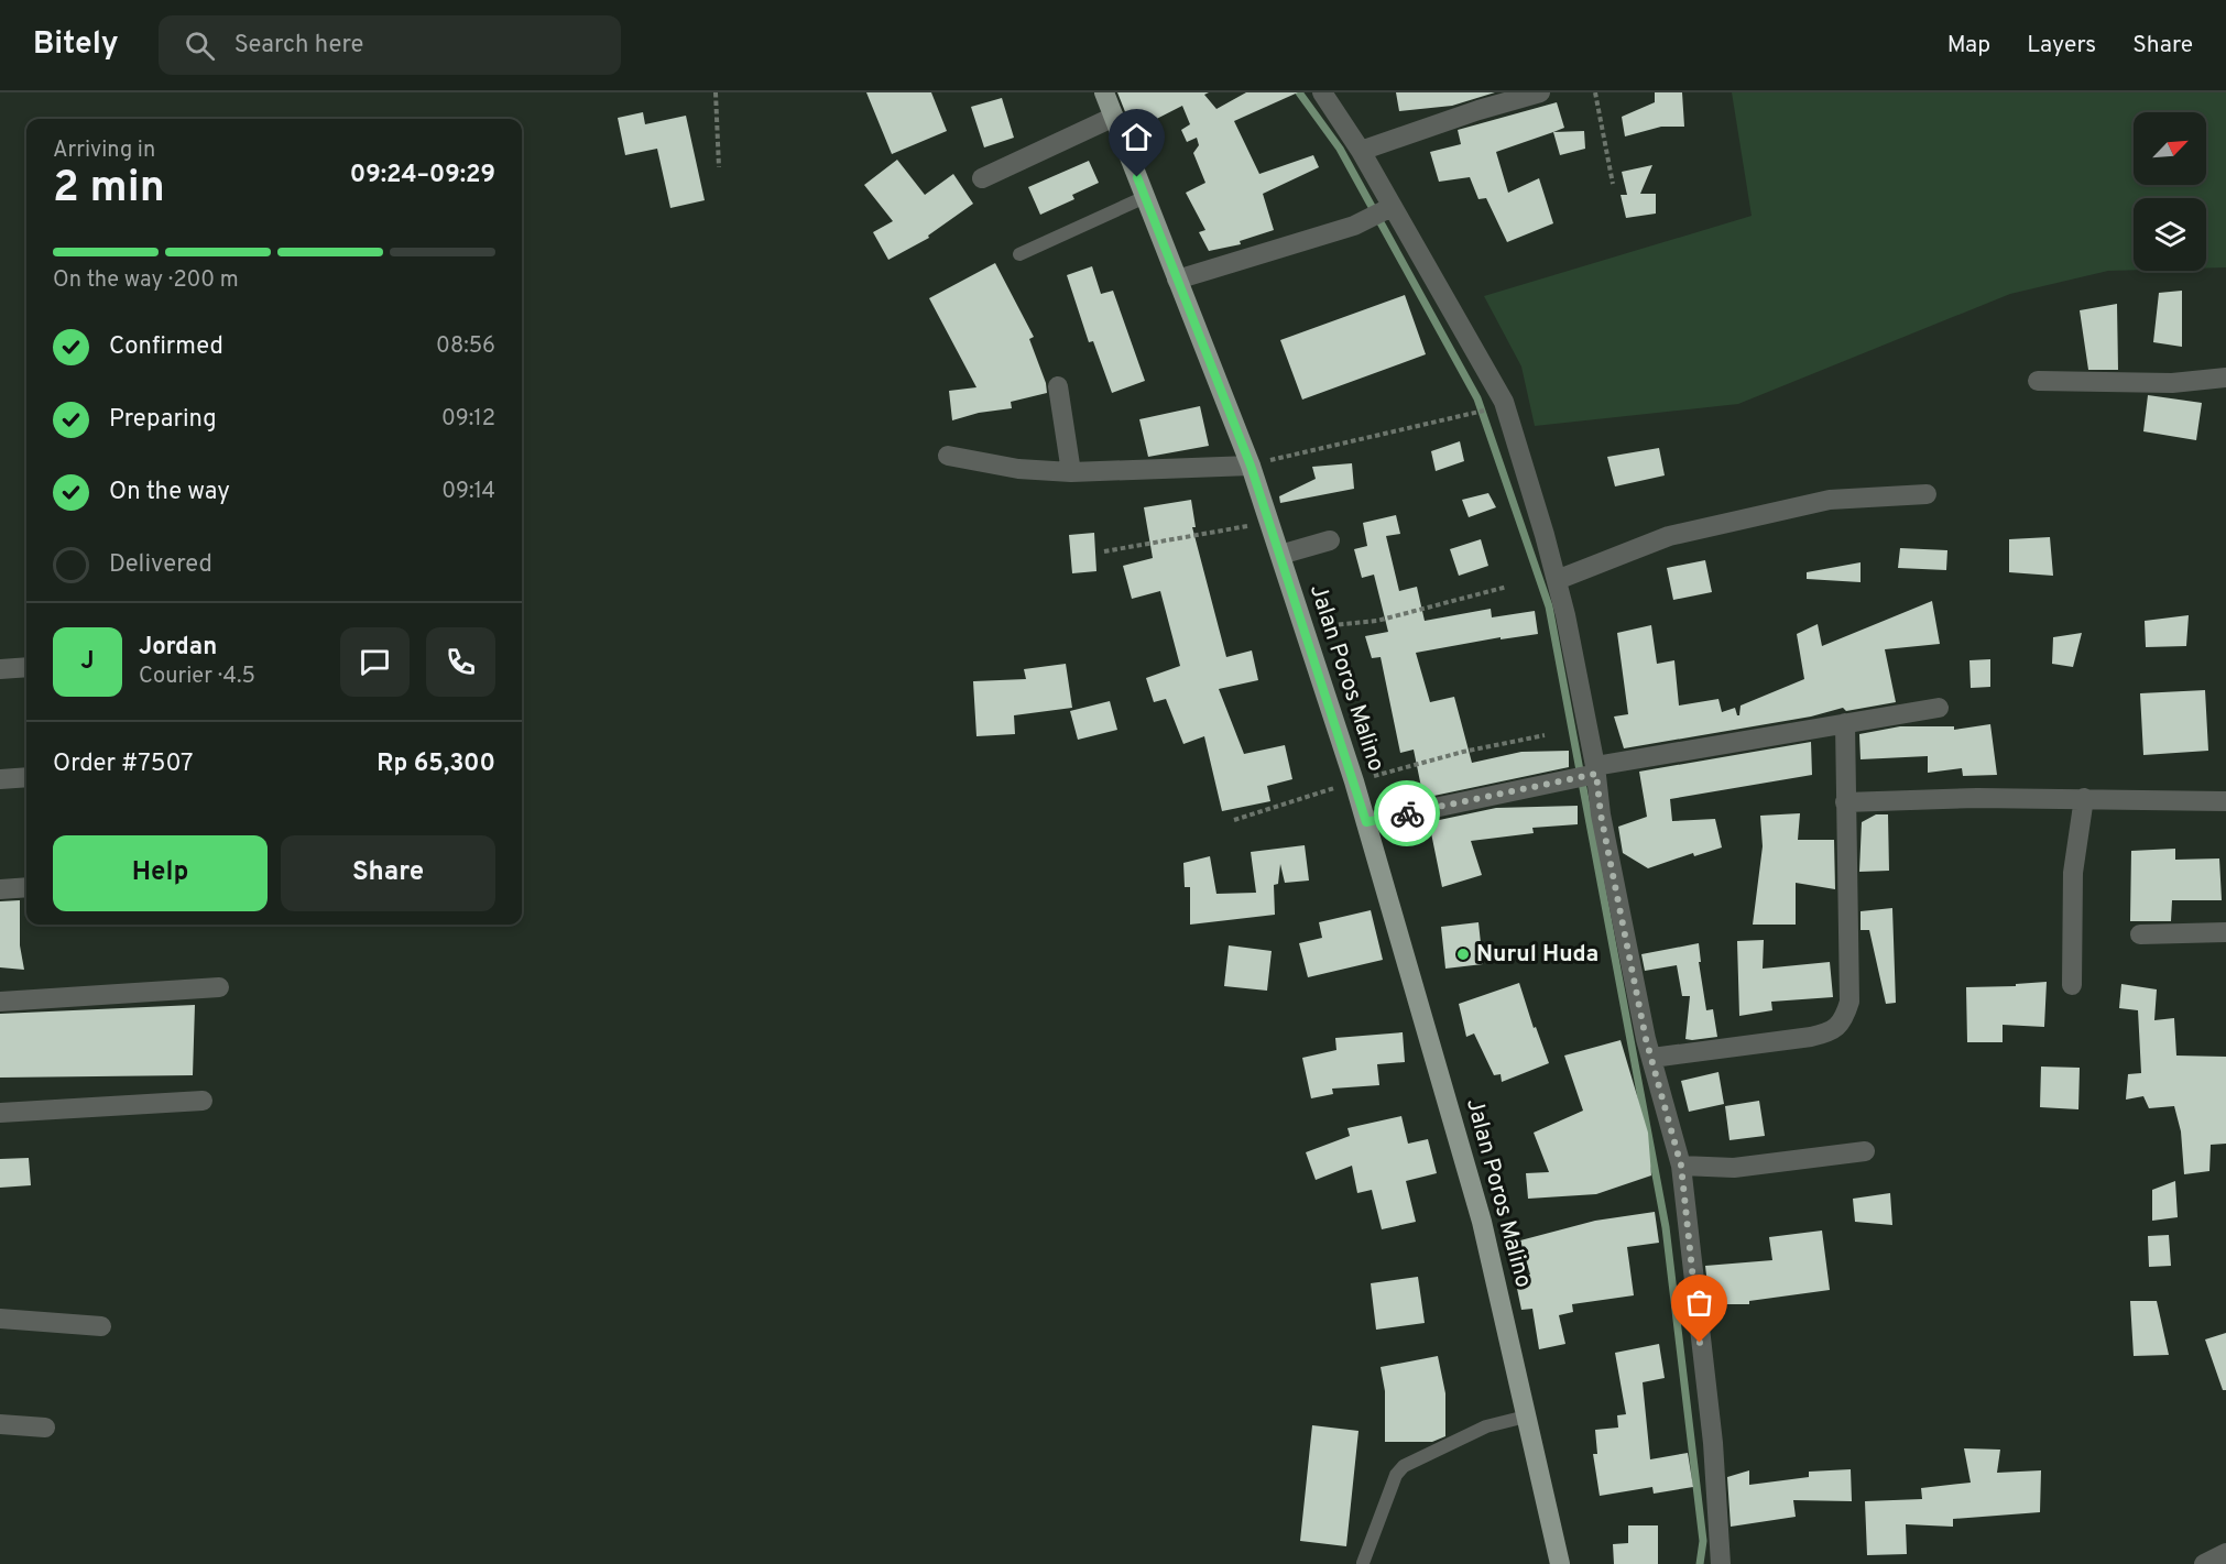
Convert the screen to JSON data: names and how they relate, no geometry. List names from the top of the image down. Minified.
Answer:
{"streets":{"main road":["Jalan Poros Malino"]},"places":["Nurul Huda"],"north":"top right","page":{"header":"Bitely","search":"Search here","nav":["Map","Layers","Share"],"heading":["2 min","Arriving in","09:24–09:29"],"panel":["Jordan","Courier · 4.5","Order #7507","Rp 65,300"],"bar":"On the way · 200 m","list":[["Confirmed","08:56"],["Preparing","09:12"],["On the way","09:14"],"Delivered"],"round":"J","buttons":["Help","Share"]}}
